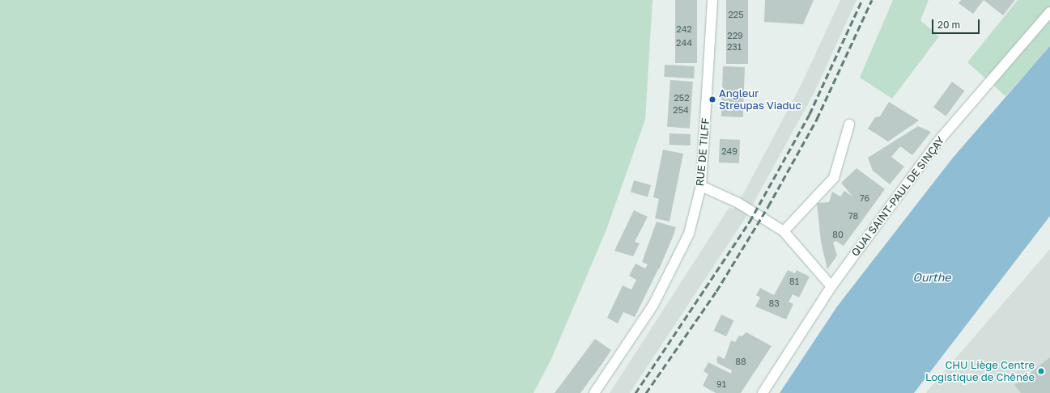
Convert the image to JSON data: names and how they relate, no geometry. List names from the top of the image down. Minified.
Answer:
{"streets":{"street":["RUE DE TILFF","QUAI SAINT-PAUL DE SINÇAY"]},"water":["Ourthe"],"places":["Angleur Streupas Viaduc","CHU Liège Centre Logistique de Chênée"],"house_numbers":["225","242","229","244","231","252","254","249","76","78","80","81","83","88","91"],"scale_bar":"20 m"}
